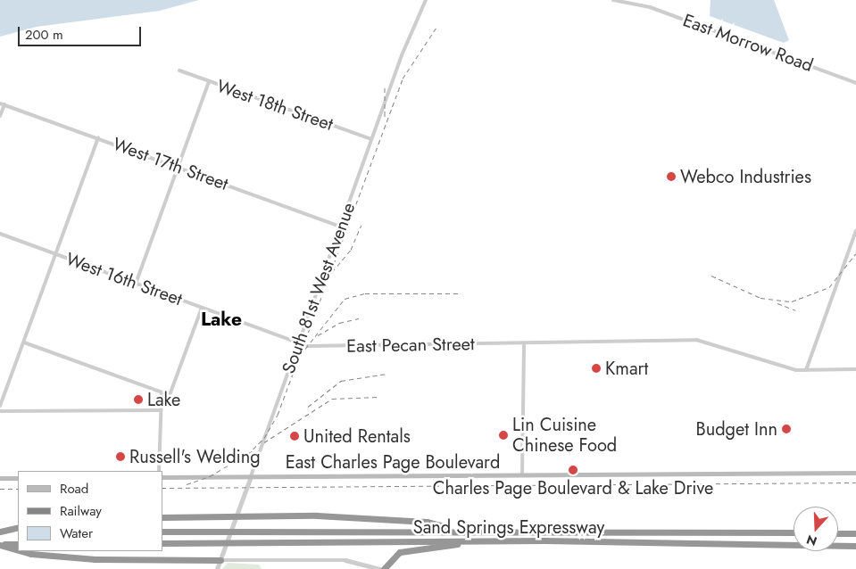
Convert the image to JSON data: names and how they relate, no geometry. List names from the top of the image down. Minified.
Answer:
{"streets":{"highway":["Sand Springs Expressway"],"main road":["East Charles Page Boulevard"],"street":["East Morrow Road","West 18th Street","West 17th Street","West 16th Street","South 81st West Avenue","East Pecan Street"]},"crossings":[["West 18th Street","South 81st West Avenue"],["West 17th Street","South 81st West Avenue"],["West 16th Street","South 81st West Avenue"],["West 16th Street","East Pecan Street"],["South 81st West Avenue","East Pecan Street"],["South 81st West Avenue","East Charles Page Boulevard"]],"districts":["Lake"],"places":["Webco Industries","Kmart","Lake","Budget Inn","Lin Cuisine Chinese Food","United Rentals","Russell's Welding","Charles Page Boulevard & Lake Drive"],"legend":["Road","Railway","Water"],"scale_bar":"200 m","north":"bottom"}
